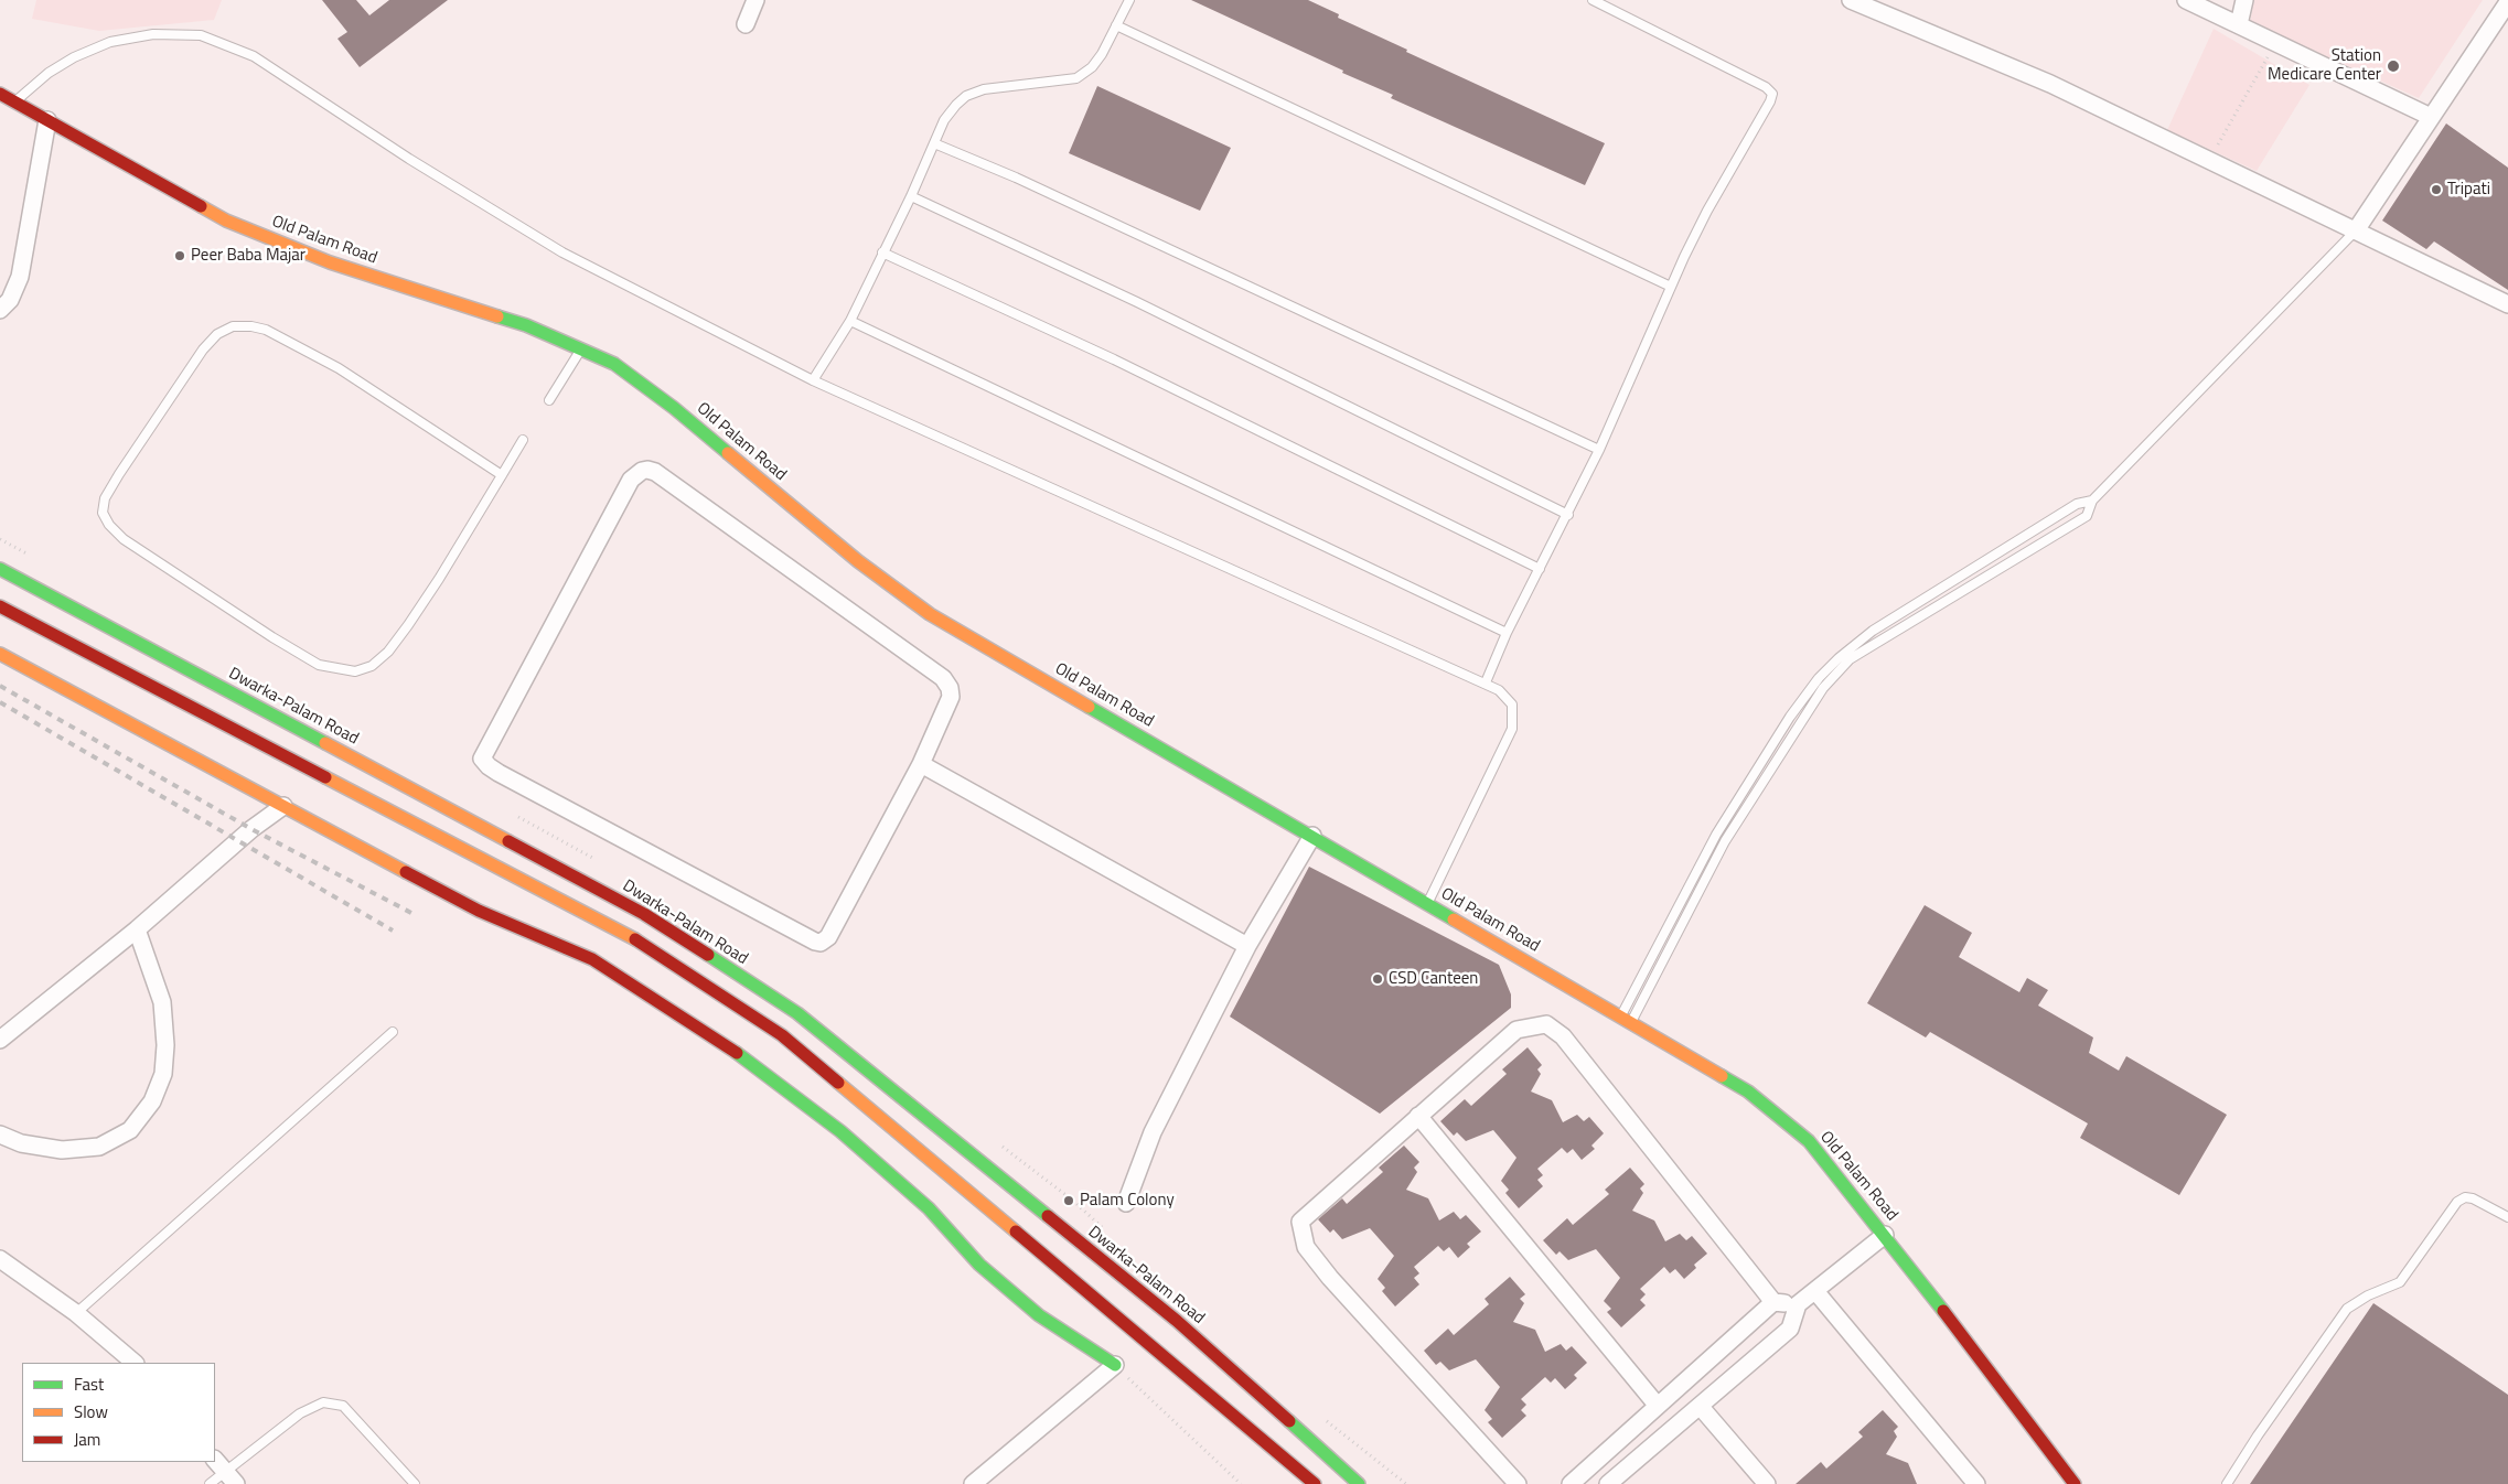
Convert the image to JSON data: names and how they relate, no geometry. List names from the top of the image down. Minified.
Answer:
{"streets":{"street":["Old Palam Road","Dwarka-Palam Road"]},"places":["Station Medicare Center","Tripati","Peer Baba Majar","CSD Canteen","Palam Colony"],"legend":["Fast","Slow","Jam"]}
